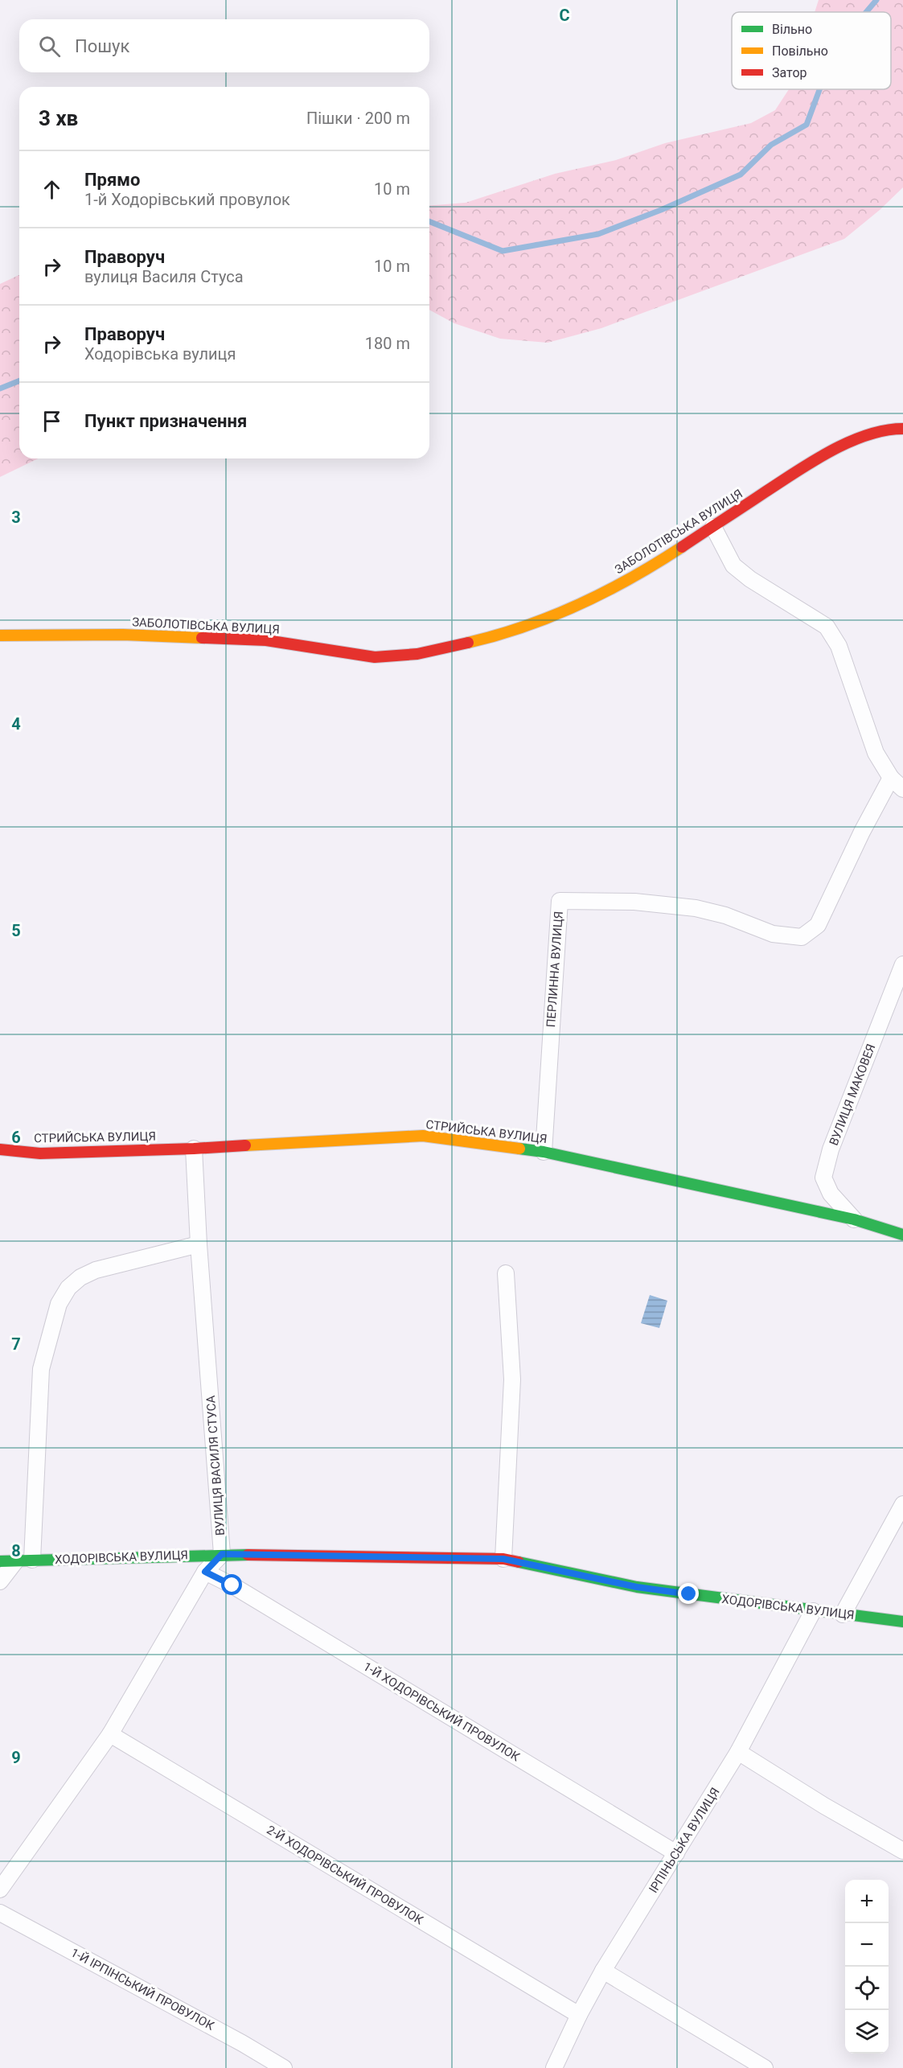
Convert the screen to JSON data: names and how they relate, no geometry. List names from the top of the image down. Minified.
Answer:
{"streets":{"street":["ЗАБОЛОТІВСЬКА ВУЛИЦЯ","ПЕРЛИННА ВУЛИЦЯ","ВУЛИЦЯ МАКОВЕЯ","СТРИЙСЬКА ВУЛИЦЯ","ВУЛИЦЯ ВАСИЛЯ СТУСА","ХОДОРІВСЬКА ВУЛИЦЯ","1-Й ХОДОРІВСЬКИЙ ПРОВУЛОК","ІРПІНЬСЬКА ВУЛИЦЯ","2-Й ХОДОРІВСЬКИЙ ПРОВУЛОК","1-Й ІРПІНСЬКИЙ ПРОВУЛОК"]},"crossings":[["ПЕРЛИННА ВУЛИЦЯ","СТРИЙСЬКА ВУЛИЦЯ"],["ВУЛИЦЯ МАКОВЕЯ","СТРИЙСЬКА ВУЛИЦЯ"],["СТРИЙСЬКА ВУЛИЦЯ","ВУЛИЦЯ ВАСИЛЯ СТУСА"],["ВУЛИЦЯ ВАСИЛЯ СТУСА","ХОДОРІВСЬКА ВУЛИЦЯ"],["ХОДОРІВСЬКА ВУЛИЦЯ","ІРПІНЬСЬКА ВУЛИЦЯ"],["1-Й ХОДОРІВСЬКИЙ ПРОВУЛОК","ІРПІНЬСЬКА ВУЛИЦЯ"],["ІРПІНЬСЬКА ВУЛИЦЯ","2-Й ХОДОРІВСЬКИЙ ПРОВУЛОК"]],"legend":["Вільно","Повільно","Затор"],"page":{"search":"Пошук","heading":["3 хв","Пішки · 200 m"],"list":[["Прямо","1-й Ходорівський провулок","10 m"],["Праворуч","вулиця Василя Стуса","10 m"],["Праворуч","Ходорівська вулиця","180 m"],"Пункт призначення"],"map_buttons":["+","−"]},"grid":{"columns":["C"],"rows":["3","4","5","6","7","8","9"]}}
